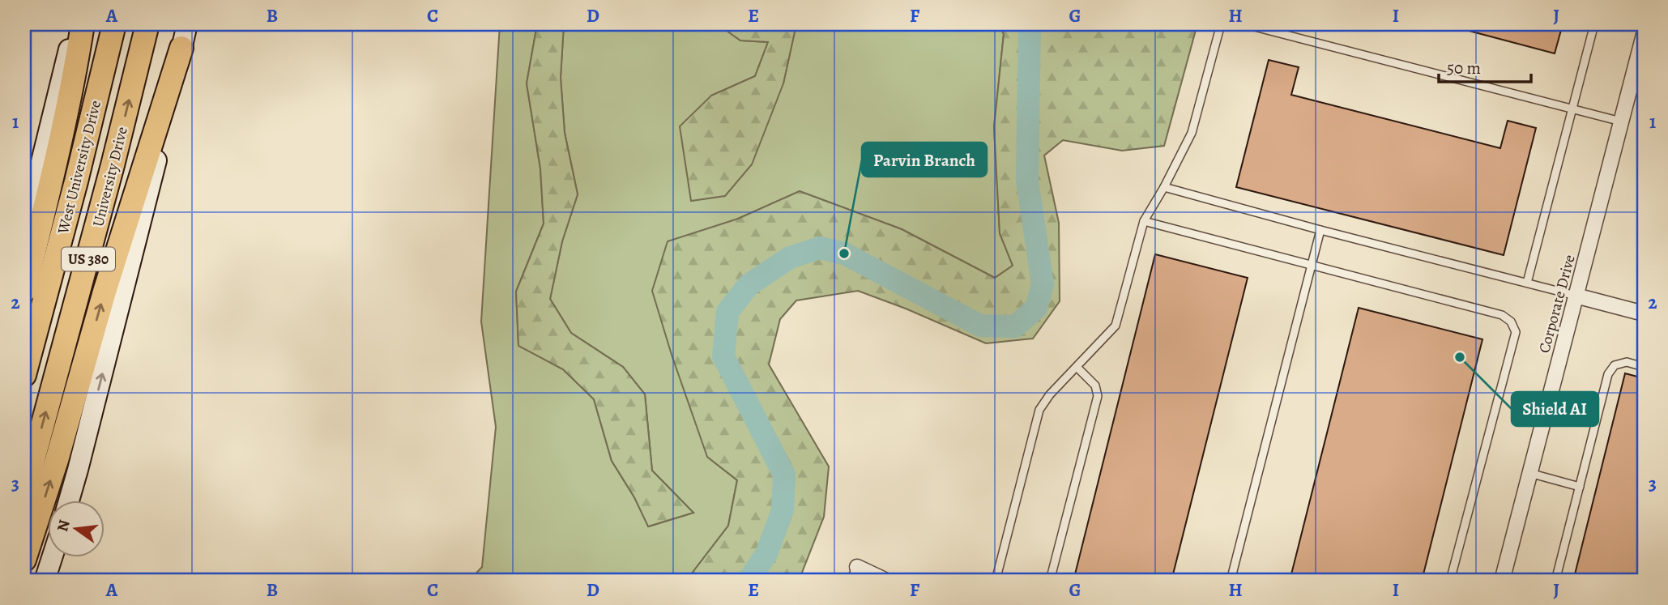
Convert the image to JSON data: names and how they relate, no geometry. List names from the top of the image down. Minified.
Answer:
{"streets":{"highway":["West University Drive","University Drive","US 380"],"street":["Corporate Drive"]},"places":["Parvin Branch","Shield AI"],"scale_bar":"50 m","north":"left","grid":{"columns":["A","B","C","D","E","F","G","H","I","J"],"rows":["1","2","3"]}}
